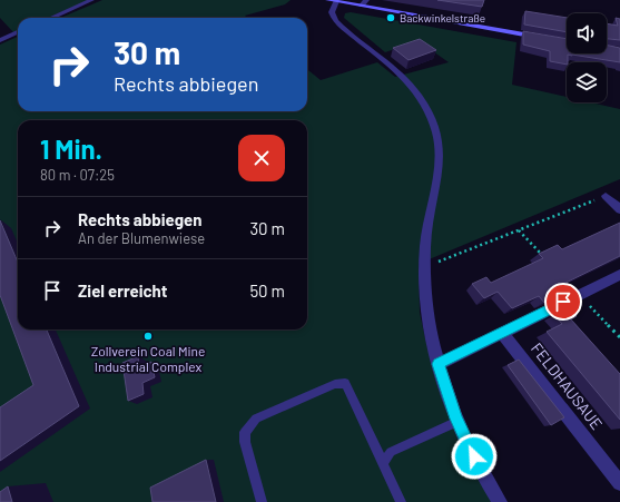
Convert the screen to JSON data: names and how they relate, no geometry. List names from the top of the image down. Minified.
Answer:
{"streets":{"street":["FELDHAUSAUE"]},"places":["Backwinkelstraße","Zollverein Coal Mine Industrial Complex"],"page":{"turn":["30 m","Rechts abbiegen"],"heading":["1 Min.","80 m · 07:25"],"list":[{"name":"Rechts abbiegen","note":"An der Blumenwiese","value":"30 m"},{"name":"Ziel erreicht","value":"50 m"}]}}
